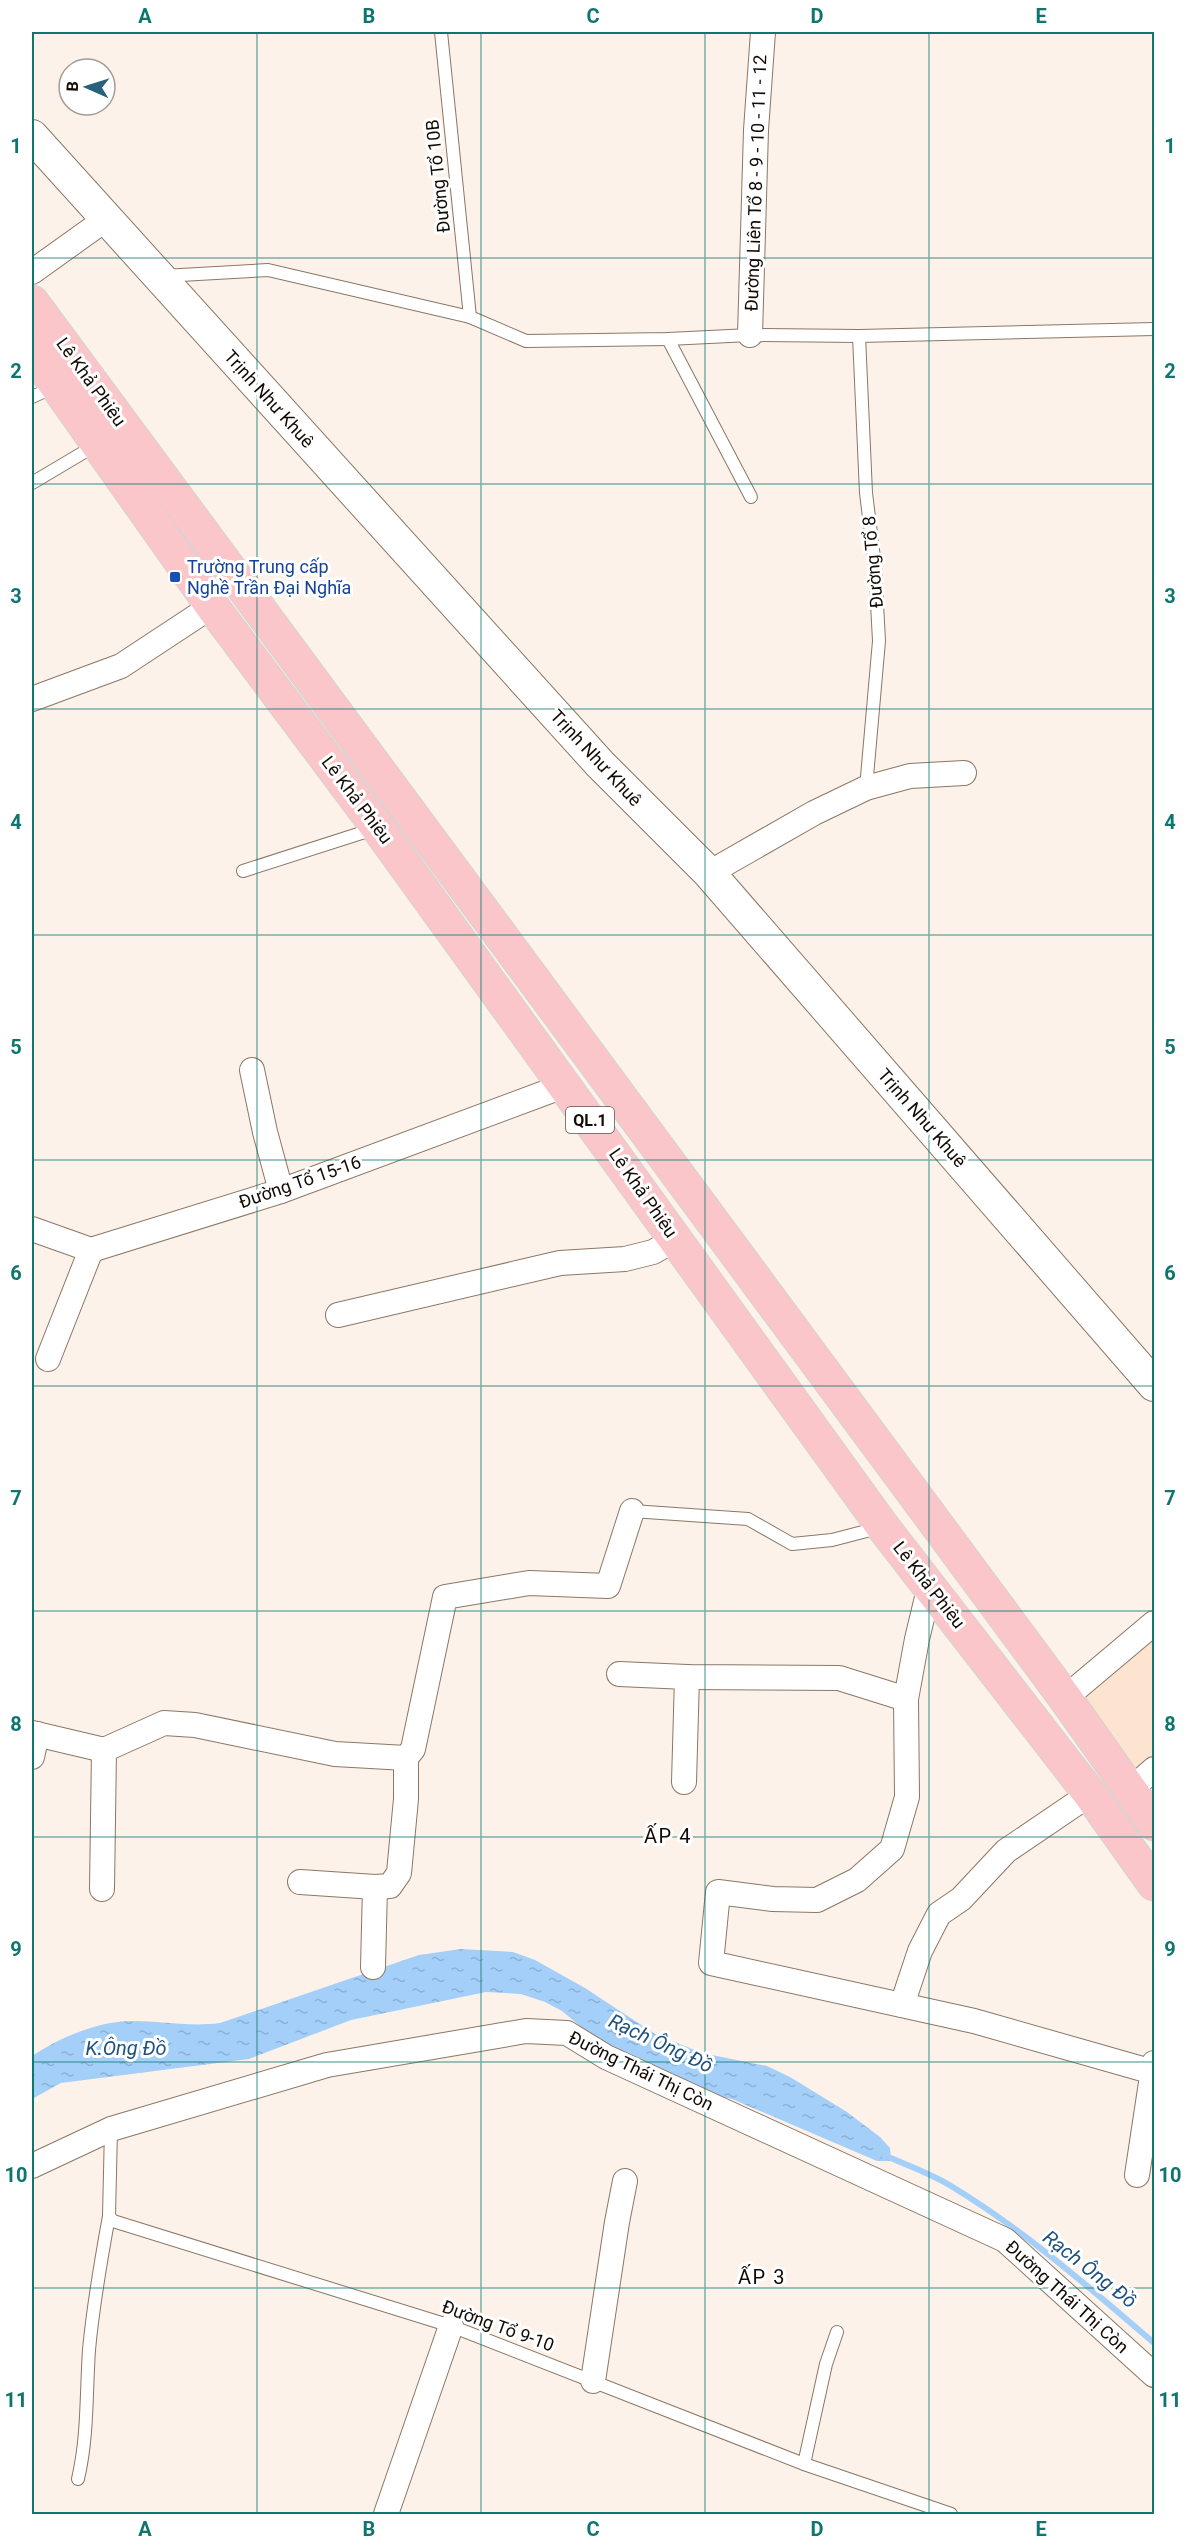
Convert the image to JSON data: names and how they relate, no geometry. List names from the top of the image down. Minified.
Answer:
{"streets":{"highway":["Lê Khả Phiêu","QL.1"],"street":["Đường Liên Tổ 8 - 9 - 10 - 11 - 12","Trịnh Như Khuê","Đường Tổ 15-16","Đường Thái Thị Còn"],"lane":["Đường Tổ 10B","Đường Tổ 8","Đường Tổ 9-10"]},"crossings":[["Lê Khả Phiêu","Đường Tổ 15-16"]],"districts":["ẤP 4","ẤP 3"],"water":["Rạch Ông Đồ","K.Ông Đồ"],"places":{"transit":["Trường Trung cấp Nghề Trần Đại Nghĩa"]},"north":"left","grid":{"columns":["A","B","C","D","E"],"rows":["1","2","3","4","5","6","7","8","9","10","11"]}}
